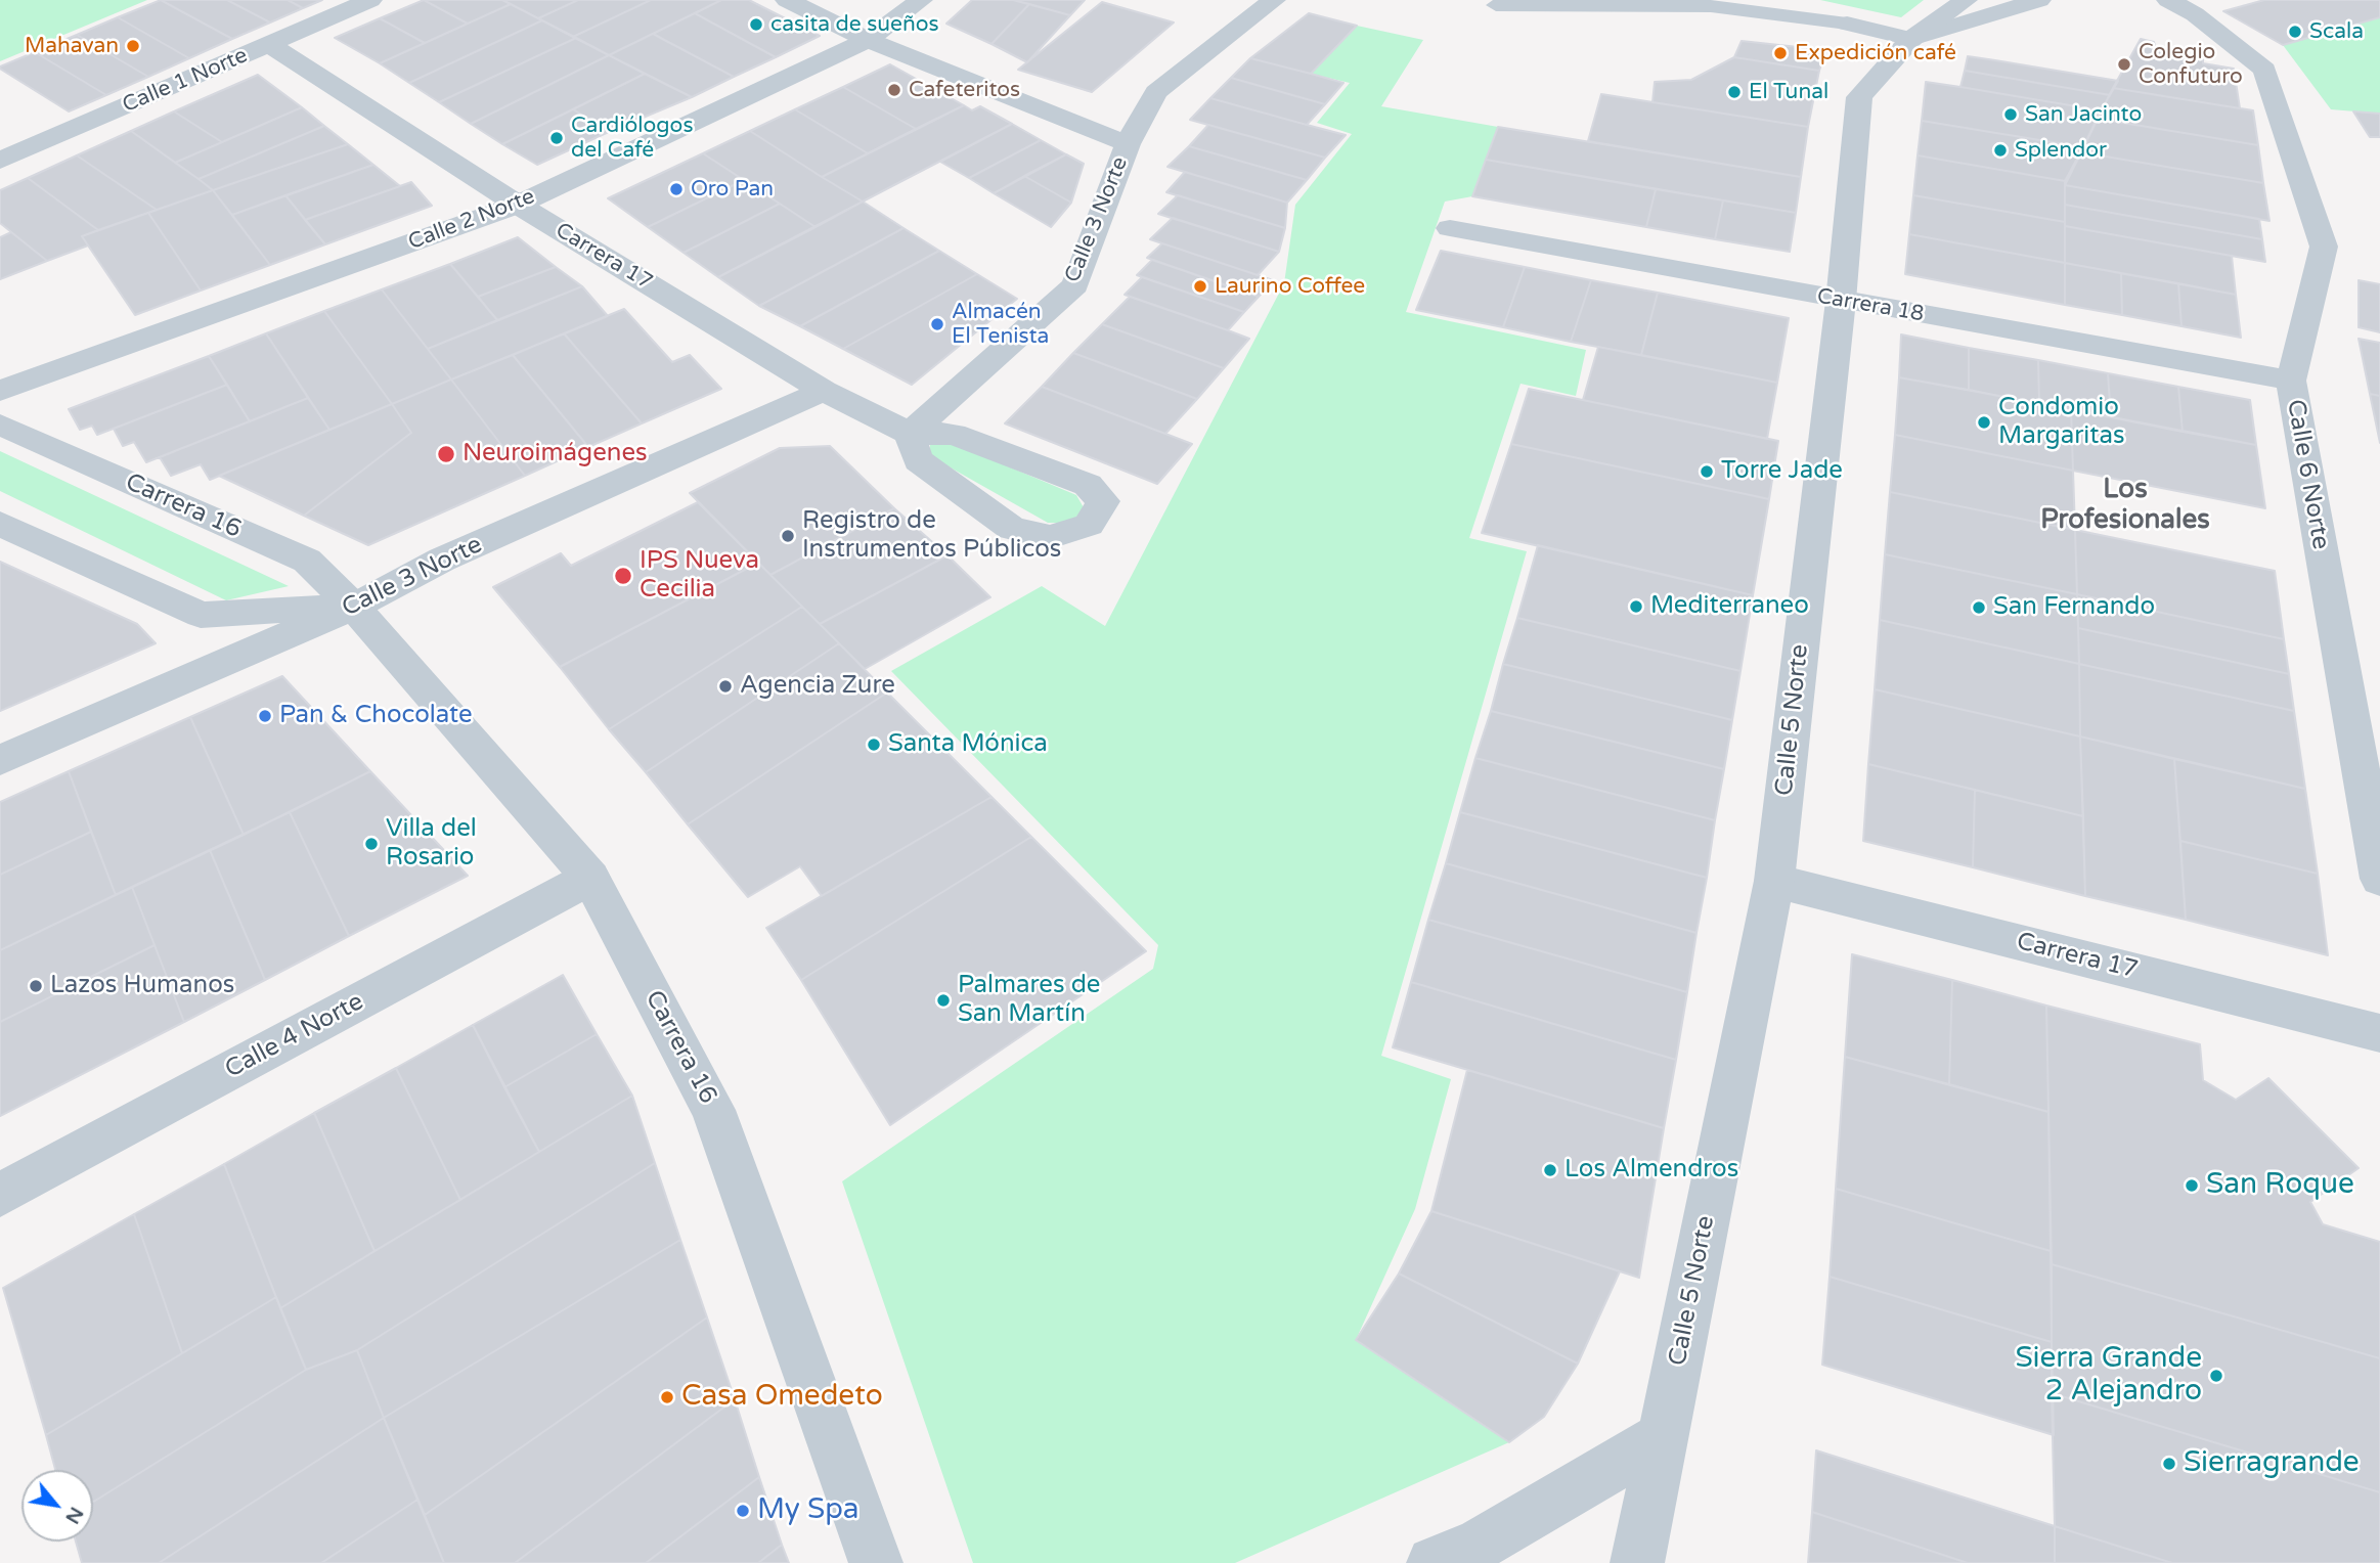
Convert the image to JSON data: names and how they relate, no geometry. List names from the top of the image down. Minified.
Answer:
{"streets":{"street":["Calle 1 Norte","Calle 2 Norte","Calle 3 Norte","Carrera 17","Carrera 18","Calle 6 Norte","Carrera 16","Calle 5 Norte","Calle 4 Norte"]},"crossings":[["Calle 1 Norte","Carrera 17"],["Calle 2 Norte","Carrera 17"],["Calle 3 Norte","Carrera 17"],["Calle 3 Norte","Carrera 16"],["Carrera 17","Calle 5 Norte"],["Carrera 18","Calle 6 Norte"],["Carrera 18","Calle 5 Norte"],["Carrera 16","Calle 4 Norte"]],"districts":["Los Profesionales"],"places":["casita de sueños","Scala","Mahavan","Expedición café","Colegio Confuturo","Cafeteritos","El Tunal","San Jacinto","Cardiólogos del Café","Splendor","Oro Pan","Laurino Coffee","Almacén El Tenista","Condomio Margaritas","Neuroimágenes","Torre Jade","Registro de Instrumentos Públicos","IPS Nueva Cecilia","Mediterraneo","San Fernando","Agencia Zure","Pan & Chocolate","Santa Mónica","Villa del Rosario","Lazos Humanos","Palmares de San Martín","Los Almendros","San Roque","Sierra Grande 2 Alejandro","Casa Omedeto","Sierragrande","My Spa"],"north":"bottom right"}
